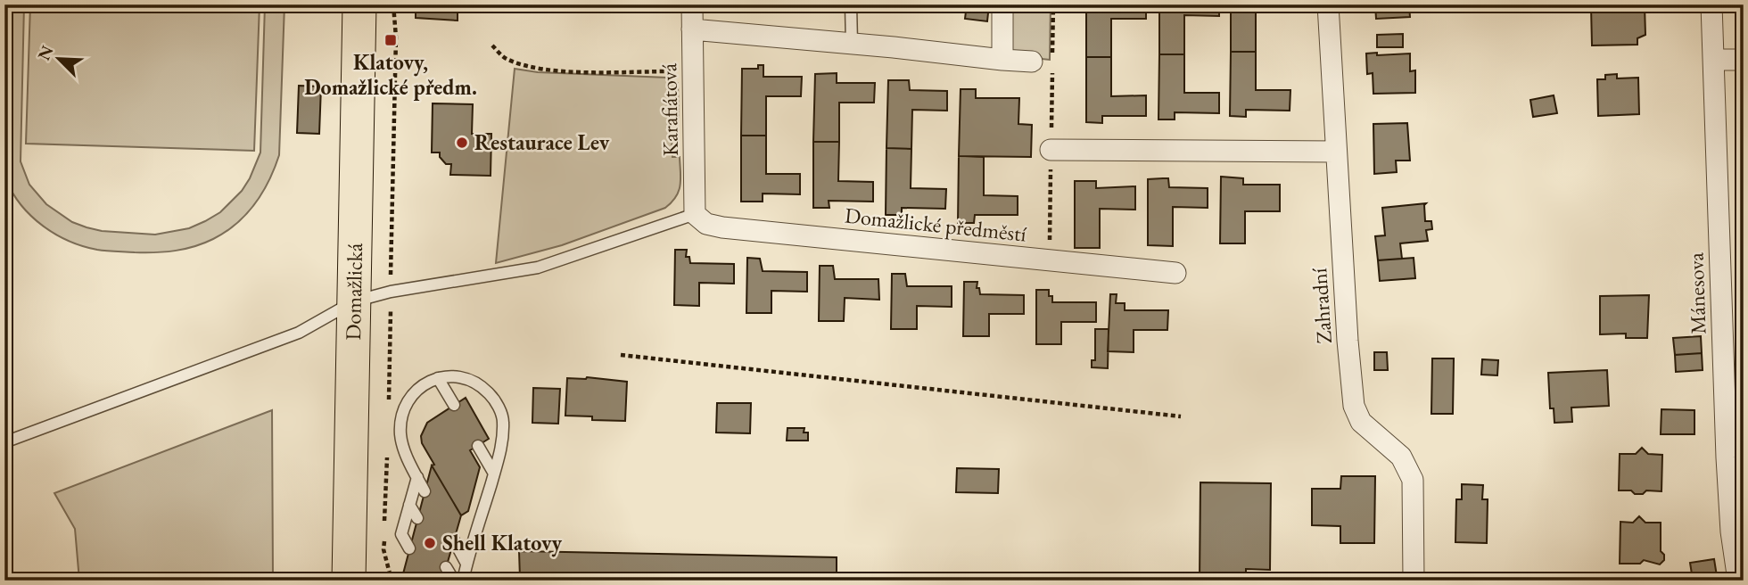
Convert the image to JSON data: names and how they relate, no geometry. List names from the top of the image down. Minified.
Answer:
{"streets":{"main road":["Domažlická"],"street":["Karafiátová","Domažlické předměstí","Mánesova","Zahradní"]},"crossings":[["Karafiátová","Domažlické předměstí"]],"places":{"transit":["Klatovy, Domažlické předm."],"other":["Restaurace Lev","Shell Klatovy"]},"north":"top left"}
